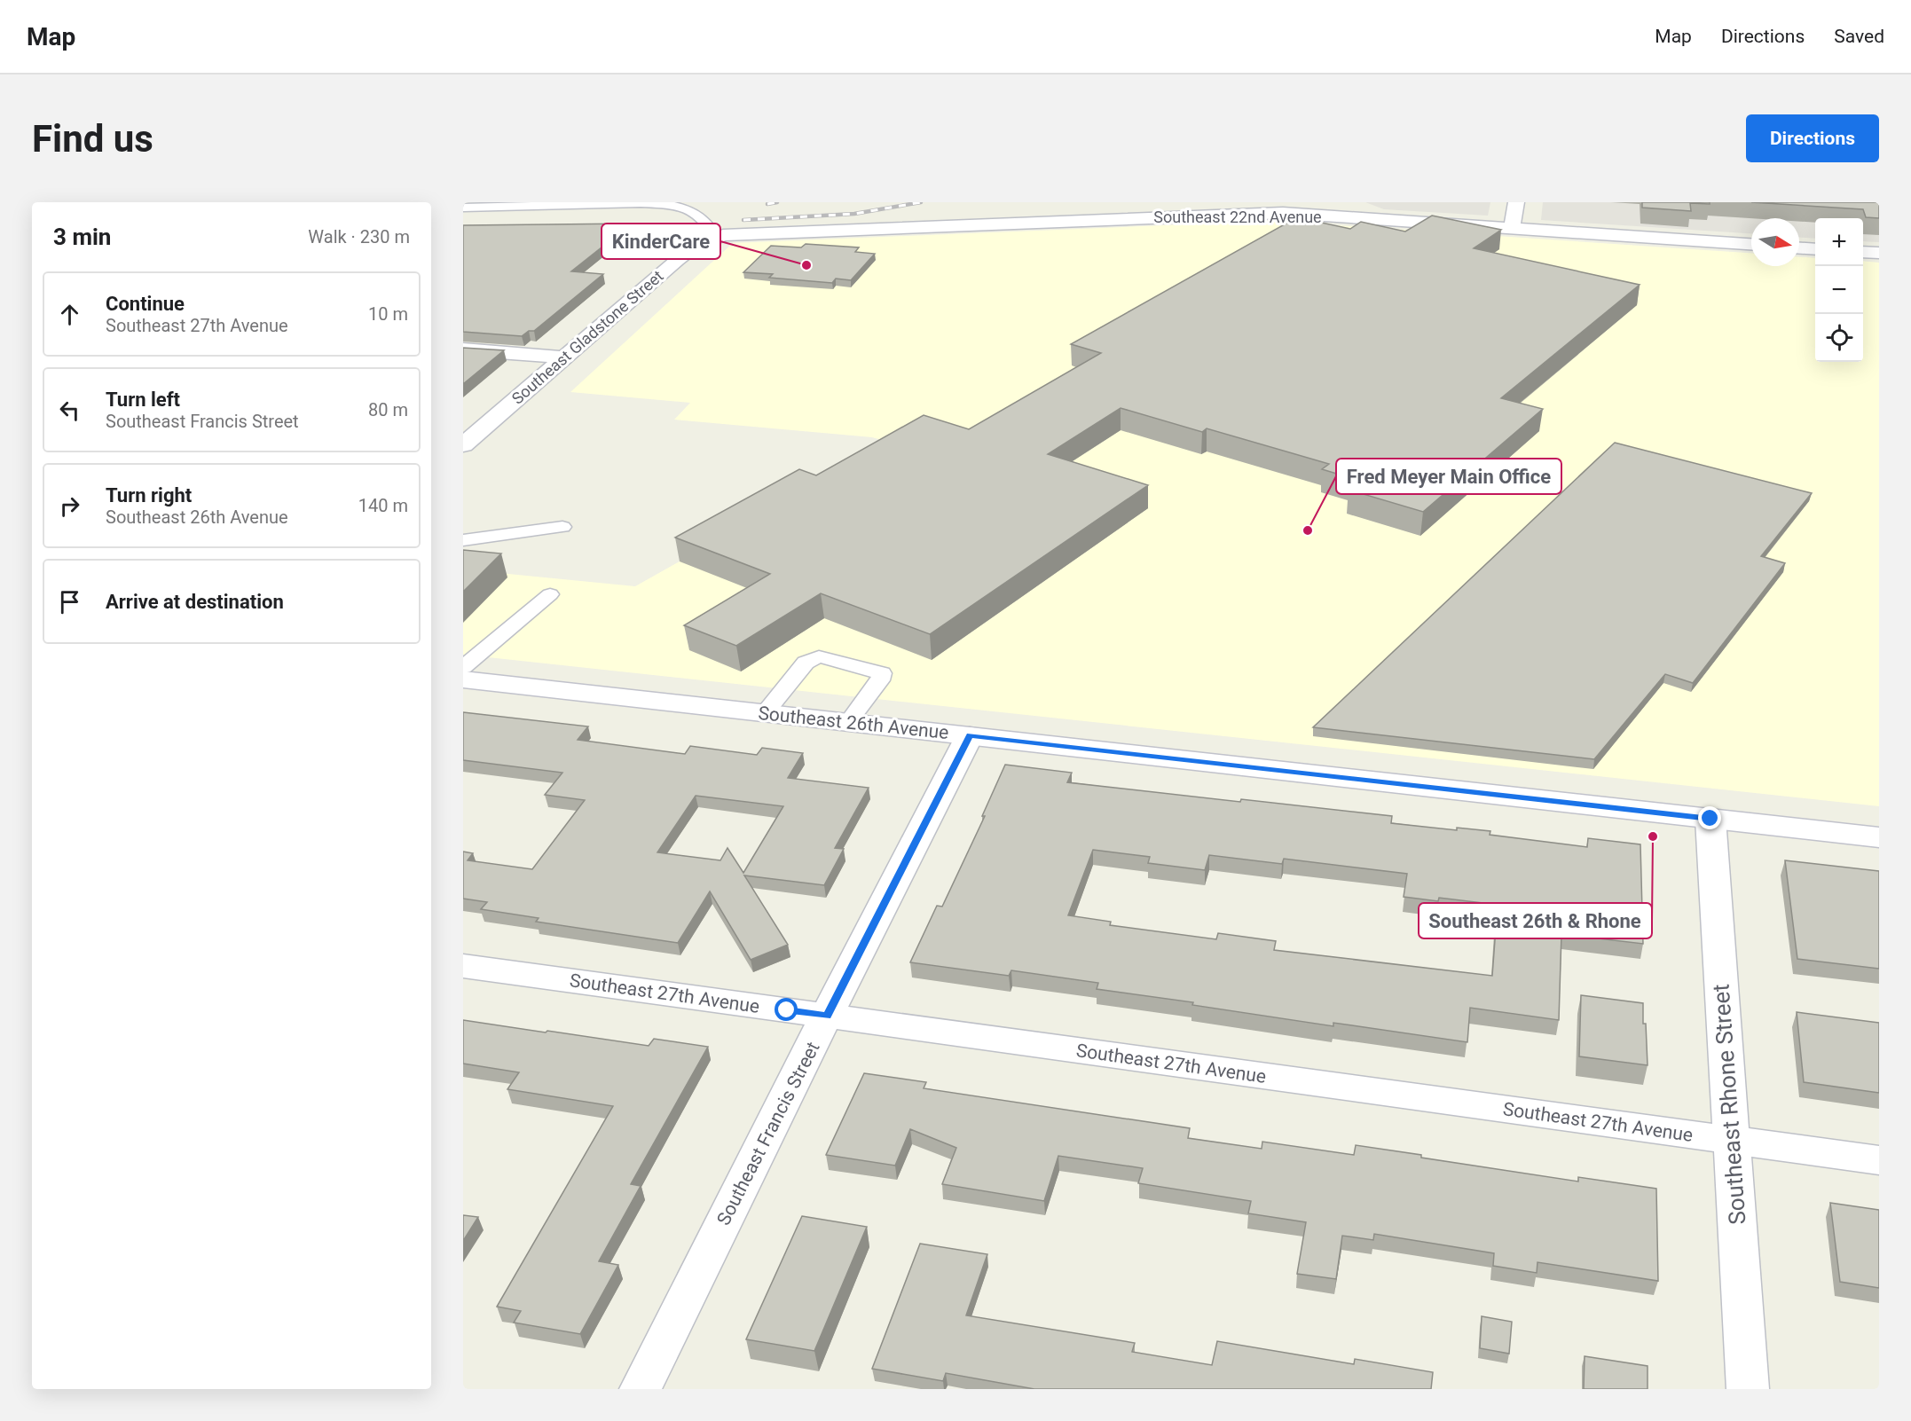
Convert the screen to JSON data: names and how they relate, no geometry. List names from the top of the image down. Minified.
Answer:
{"streets":{"street":["Southeast 22nd Avenue","Southeast Gladstone Street","Southeast 26th Avenue","Southeast 27th Avenue","Southeast Rhone Street","Southeast Francis Street"]},"crossings":[["Southeast 22nd Avenue","Southeast Gladstone Street"],["Southeast 26th Avenue","Southeast Rhone Street"],["Southeast 26th Avenue","Southeast Francis Street"],["Southeast 27th Avenue","Southeast Rhone Street"],["Southeast 27th Avenue","Southeast Francis Street"]],"places":["KinderCare","Fred Meyer Main Office","Southeast 26th & Rhone"],"north":"right","page":{"header":"Map","nav":["Map","Directions","Saved"],"buttons":"Directions","title":"Find us","heading":["3 min","Walk · 230 m"],"map_buttons":["+","−"],"list":[["Continue","Southeast 27th Avenue","10 m"],["Turn left","Southeast Francis Street","80 m"],["Turn right","Southeast 26th Avenue","140 m"],"Arrive at destination"]}}
